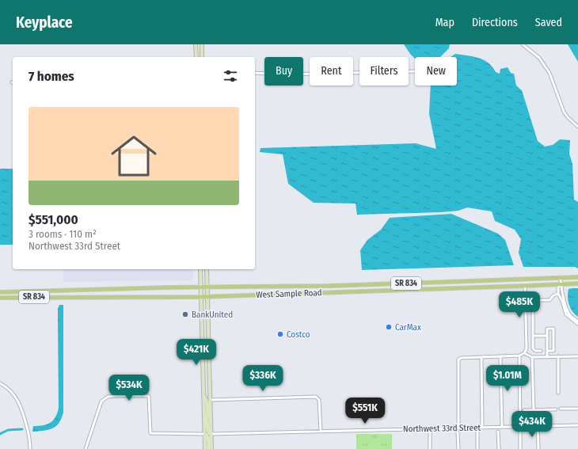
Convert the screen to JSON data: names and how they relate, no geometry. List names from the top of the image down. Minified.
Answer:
{"streets":{"main road":["SR 834","West Sample Road"],"street":["Northwest 33rd Street"]},"places":["BankUnited","CarMax","Costco"],"page":{"header":"Keyplace","nav":["Map","Directions","Saved"],"chip":["Buy","Rent","Filters","New"],"heading":"7 homes","list":[{"name":"$551,000","note":"3 rooms · 110 m² · Northwest 33rd Street"}],"price":["$485K","$421K","$336K","$1.01M","$534K","$551K","$434K"]}}
